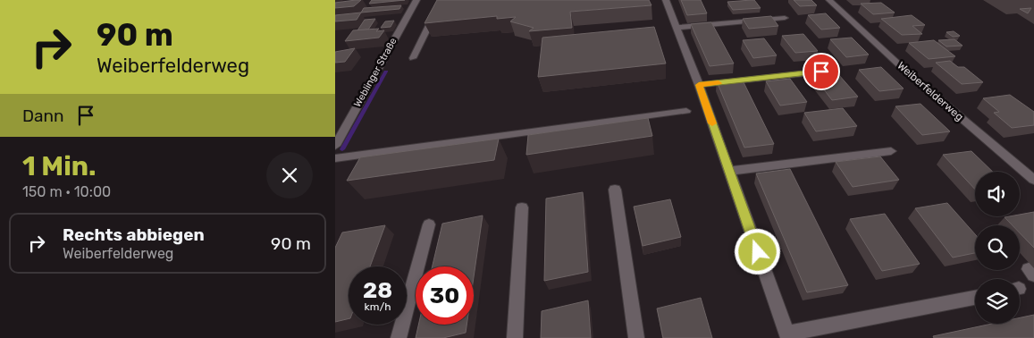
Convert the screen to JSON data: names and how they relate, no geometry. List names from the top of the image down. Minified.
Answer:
{"streets":{"street":["Weblinger Straße","Weiberfelderweg"]},"page":{"turn":["90 m","Weiberfelderweg"],"then":"Dann","heading":["1 Min.","150 m · 10:00"],"list":[{"name":"Rechts abbiegen","note":"Weiberfelderweg","value":"90 m"}],"speed":"28 km/h","limit":"30"}}
